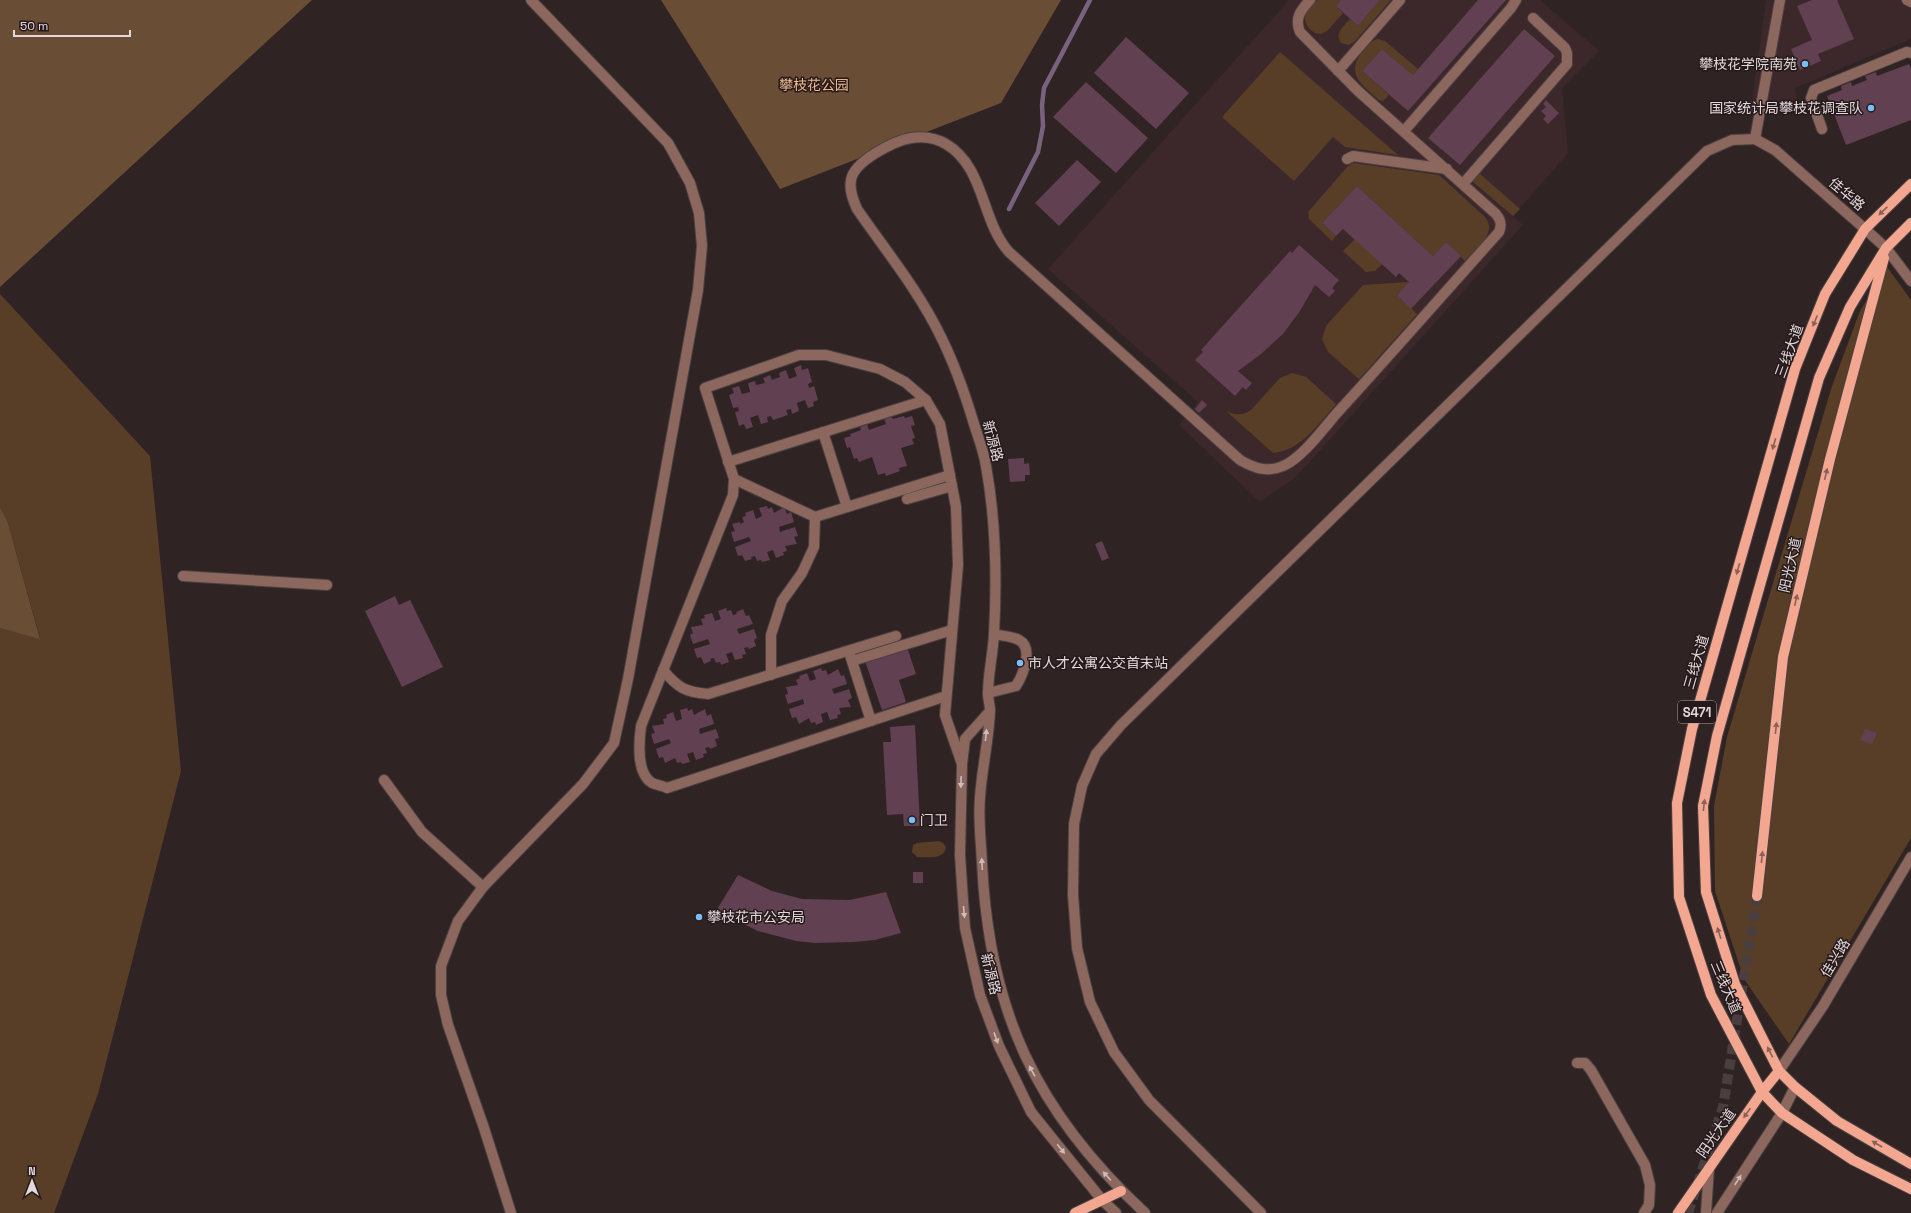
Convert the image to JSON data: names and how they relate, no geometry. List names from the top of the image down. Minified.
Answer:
{"streets":{"main road":["三线大道","阳光大道","S471"],"street":["佳华路","新源路","佳兴路"]},"crossings":[["佳华路","三线大道"],["佳华路","阳光大道"],["三线大道","阳光大道"],["三线大道","佳兴路"],["阳光大道","佳兴路"]],"parks":["攀枝花公园"],"places":["攀枝花学院南苑","国家统计局攀枝花调查队","市人才公寓公交首末站","门卫","攀枝花市公安局"],"scale_bar":"50 m","north":"top"}
